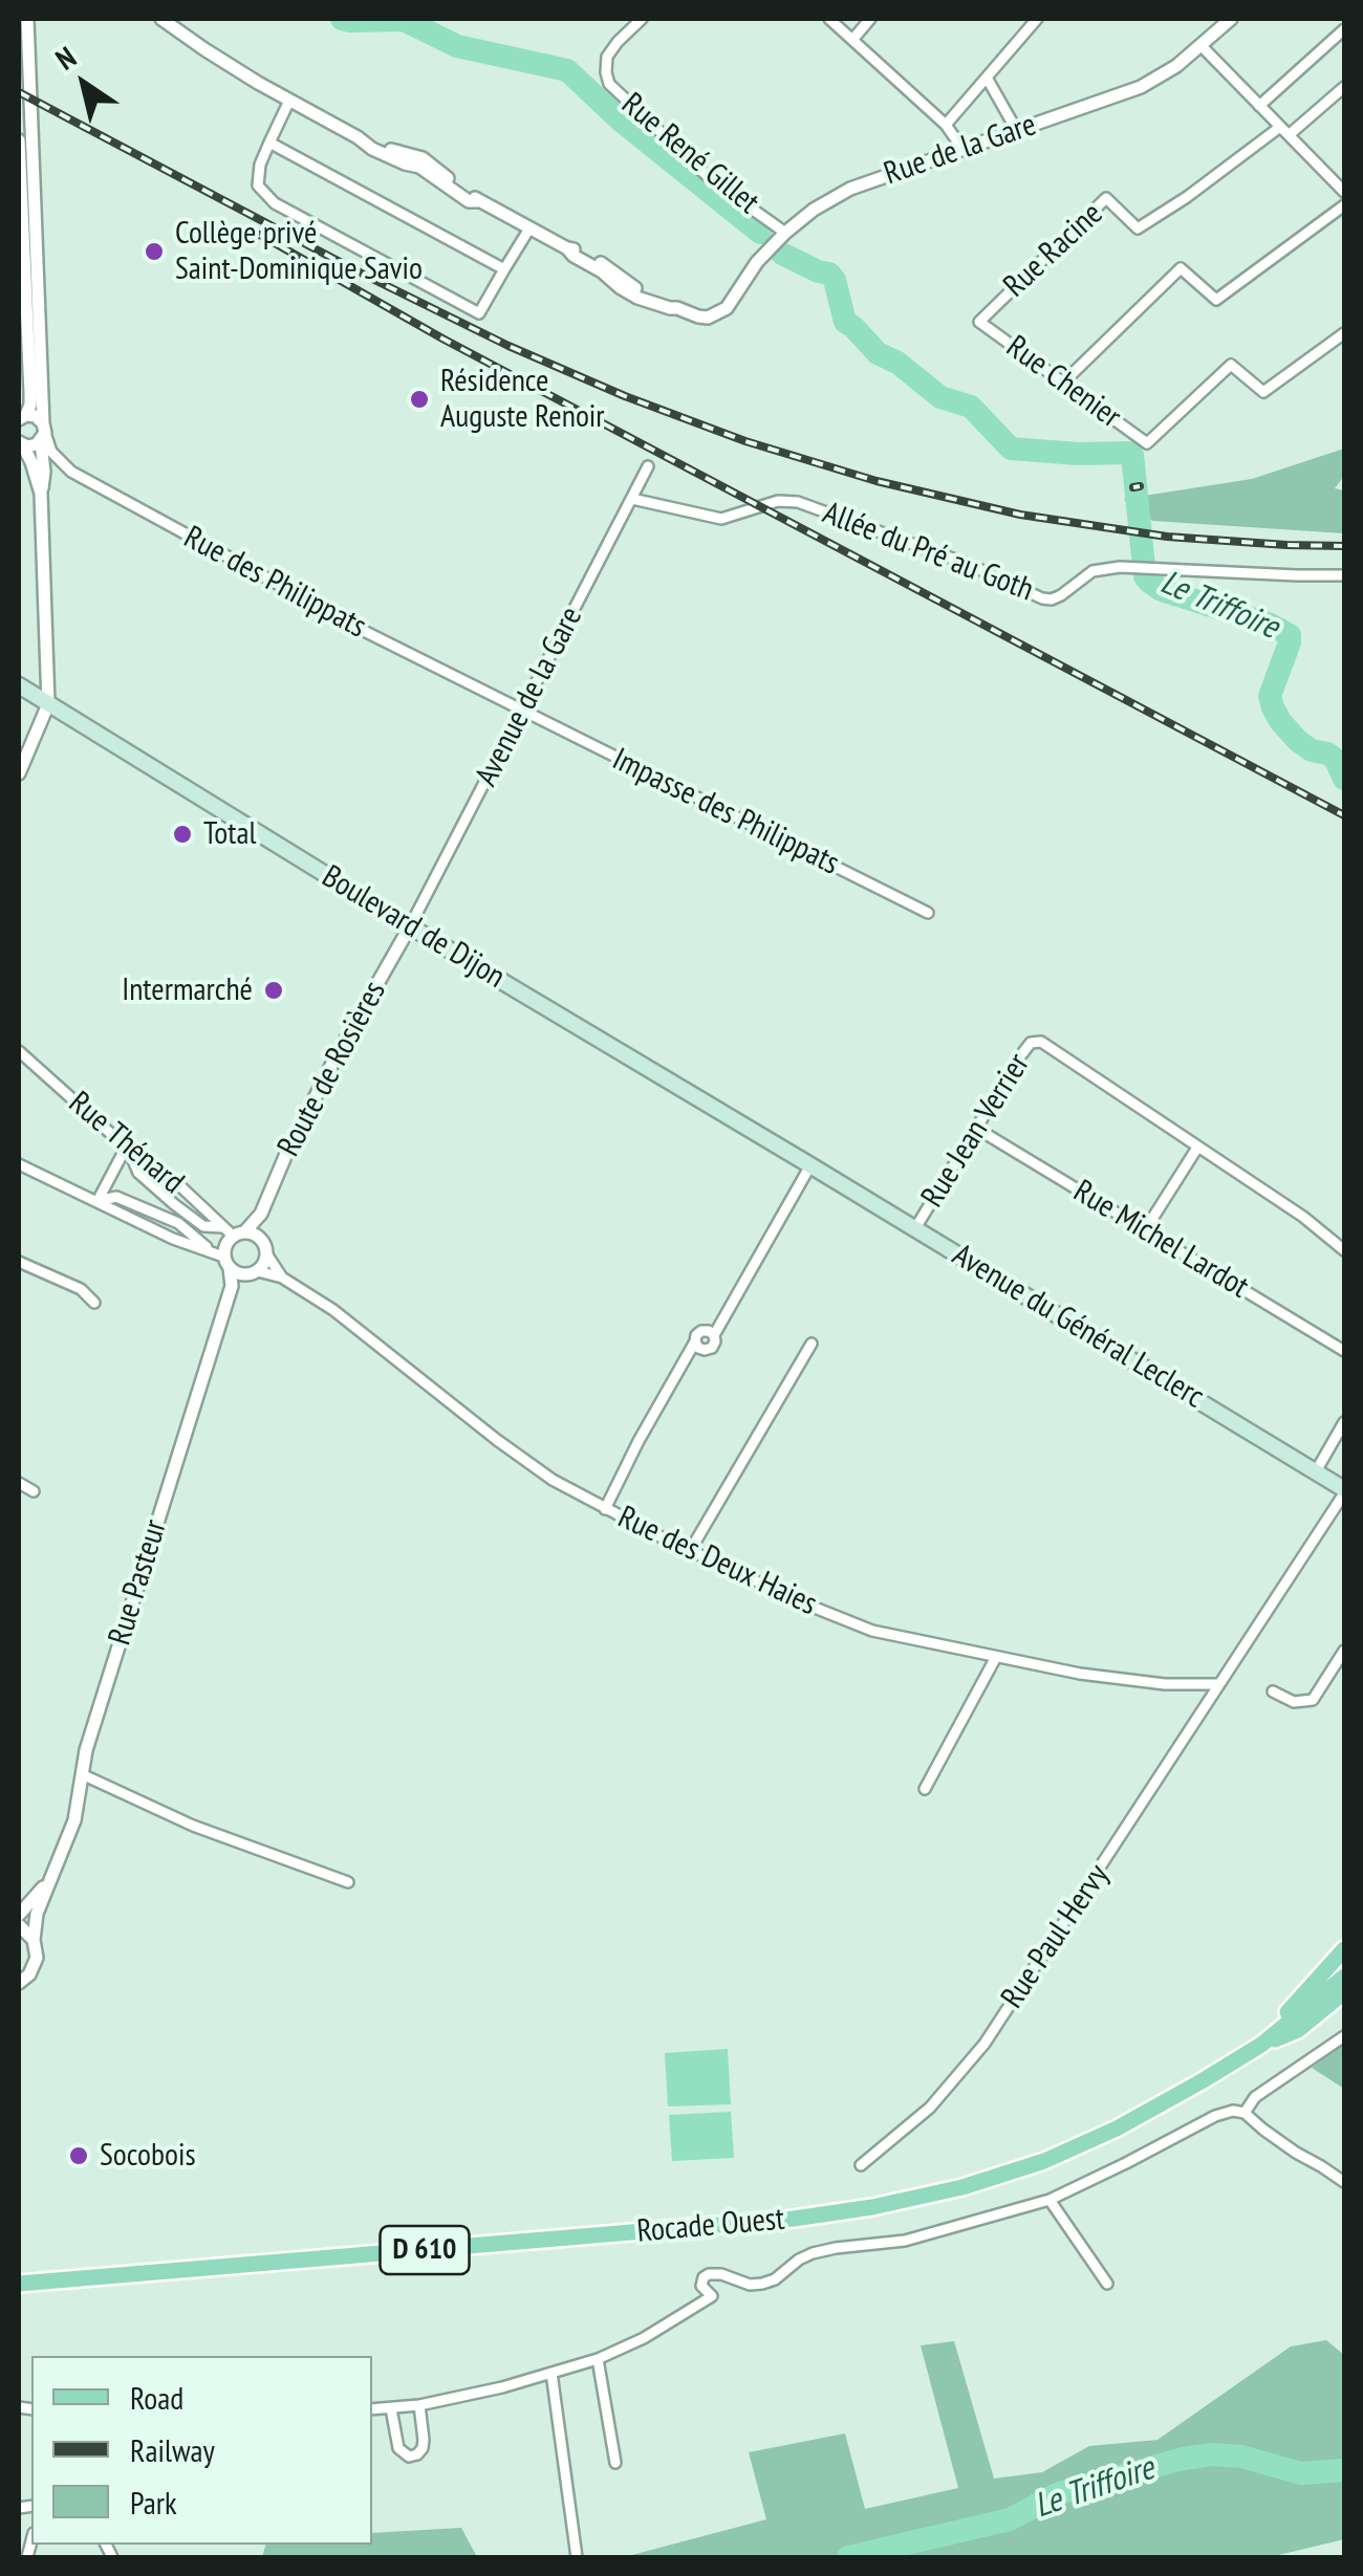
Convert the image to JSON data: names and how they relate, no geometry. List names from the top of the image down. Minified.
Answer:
{"streets":{"main road":["Boulevard de Dijon","Avenue du Général Leclerc","Rocade Ouest","D 610"],"street":["Rue de la Gare","Rue René Gillet","Rue Racine","Rue Chenier","Allée du Pré au Goth","Rue des Philippats","Avenue de la Gare","Impasse des Philippats","Route de Rosières","Rue Jean Verrier","Rue Thénard","Rue Michel Lardot","Rue des Deux Haies","Rue Pasteur","Rue Paul Hervy"]},"crossings":[["Rue de la Gare","Rue René Gillet"],["Rue Racine","Rue Chenier"],["Allée du Pré au Goth","Avenue de la Gare"],["Rue des Philippats","Avenue de la Gare"],["Rue des Philippats","Impasse des Philippats"],["Avenue de la Gare","Impasse des Philippats"],["Avenue de la Gare","Boulevard de Dijon"],["Avenue de la Gare","Route de Rosières"],["Boulevard de Dijon","Route de Rosières"],["Boulevard de Dijon","Avenue du Général Leclerc"],["Route de Rosières","Rue Thénard"],["Route de Rosières","Rue des Deux Haies"],["Route de Rosières","Rue Pasteur"],["Rue Jean Verrier","Rue Michel Lardot"],["Rue Jean Verrier","Avenue du Général Leclerc"],["Rue Thénard","Rue des Deux Haies"],["Rue Thénard","Rue Pasteur"],["Avenue du Général Leclerc","Rue Paul Hervy"],["Rue des Deux Haies","Rue Pasteur"],["Rue des Deux Haies","Rue Paul Hervy"]],"water":["Le Triffoire"],"places":["Collège privé Saint-Dominique Savio","Résidence Auguste Renoir","Total","Intermarché","Socobois"],"legend":["Road","Railway","Park"],"north":"top left"}
